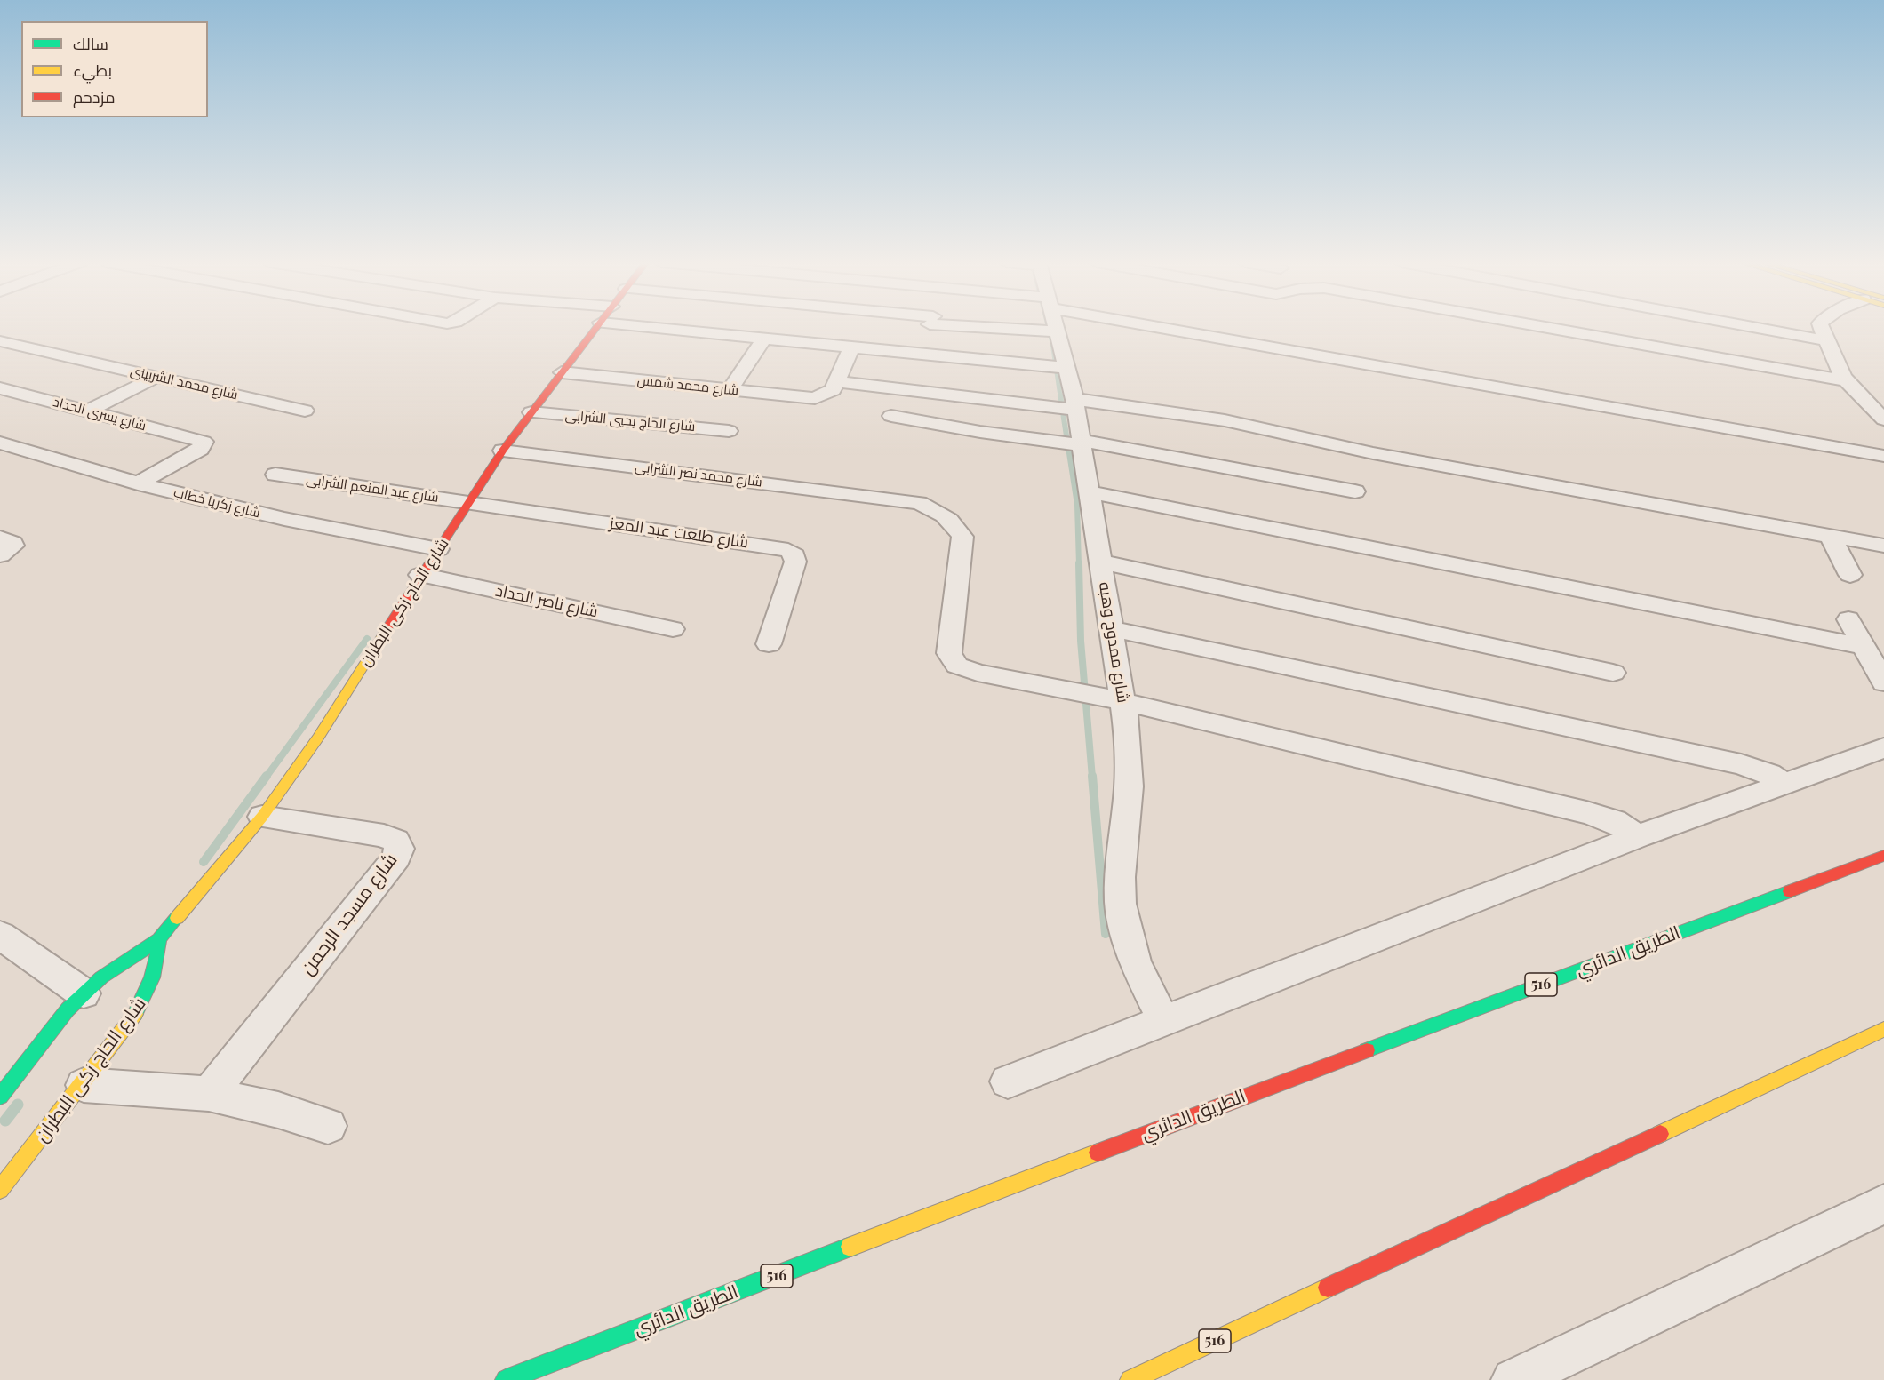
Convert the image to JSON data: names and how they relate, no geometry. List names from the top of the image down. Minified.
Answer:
{"streets":{"main road":["شارع الحاج زكى البطران","الطريق الدائري","516"],"street":["شارع محمد الشربينى","شارع محمد شمس","شارع يسرى الحداد","شارع الحاج يحيي الشرابى","شارع محمد نصر الشرابى","شارع عبد المنعم الشرابى","شارع زكريا خطاب","شارع طلعت عبد المعز","شارع ناصر الحداد","شارع ممدوح وهبه","شارع مسجد الرحمن"]},"crossings":[["شارع محمد شمس","شارع الحاج زكى البطران"],["شارع يسرى الحداد","شارع زكريا خطاب"],["شارع الحاج يحيي الشرابى","شارع الحاج زكى البطران"],["شارع محمد نصر الشرابى","شارع الحاج زكى البطران"],["شارع محمد نصر الشرابى","شارع ممدوح وهبه"],["شارع عبد المنعم الشرابى","شارع طلعت عبد المعز"],["شارع عبد المنعم الشرابى","شارع الحاج زكى البطران"],["شارع زكريا خطاب","شارع الحاج زكى البطران"],["شارع طلعت عبد المعز","شارع الحاج زكى البطران"],["شارع ناصر الحداد","شارع الحاج زكى البطران"],["شارع الحاج زكى البطران","شارع مسجد الرحمن"]],"legend":["سالك","بطيء","مزدحم"]}
